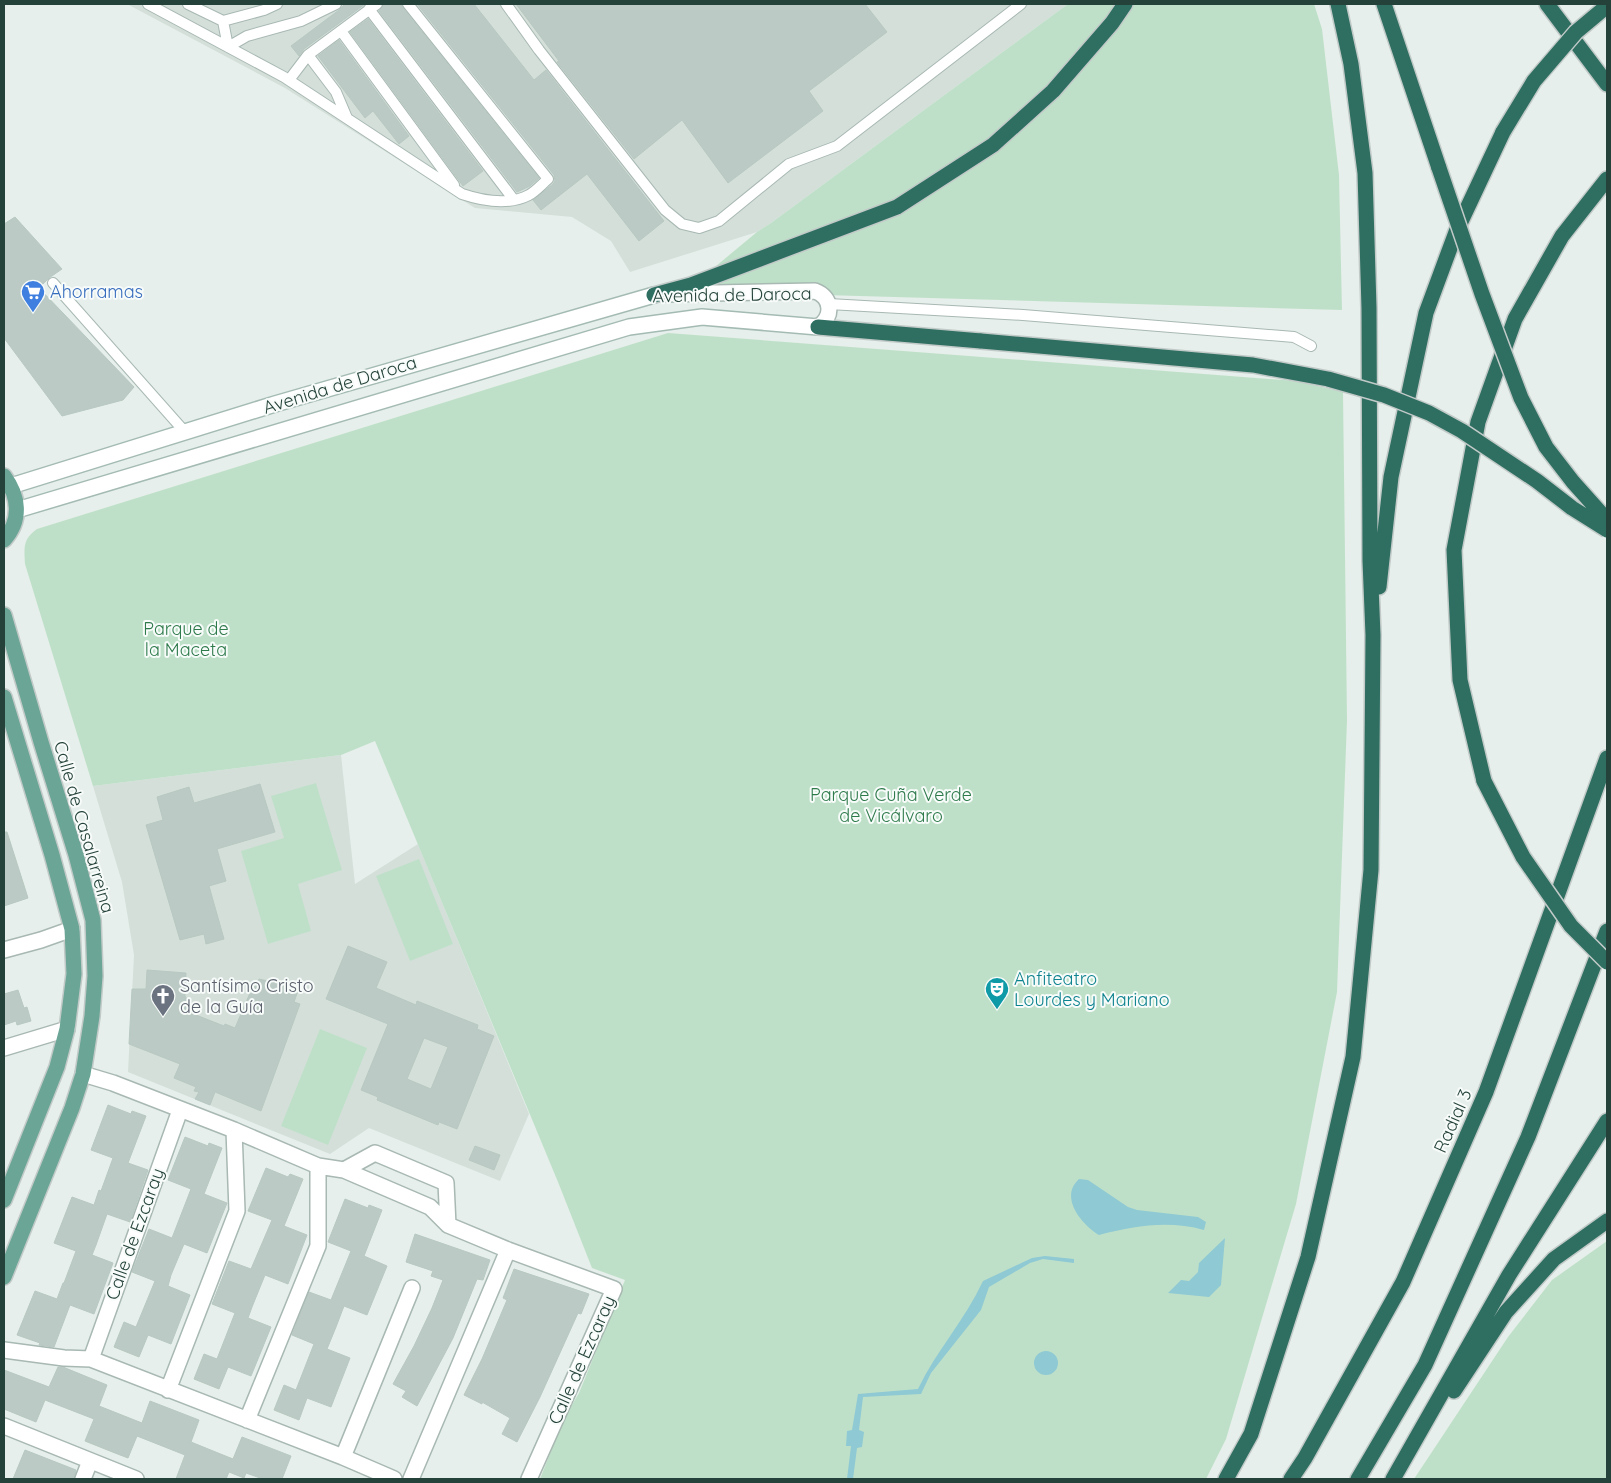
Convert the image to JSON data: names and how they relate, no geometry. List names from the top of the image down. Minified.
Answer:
{"streets":{"highway":["Radial 3"],"main road":["Calle de Casalarreina"],"street":["Avenida de Daroca","Calle de Ezcaray"]},"crossings":[["Calle de Casalarreina","Calle de Ezcaray"]],"parks":["Parque de la Maceta","Parque Cuña Verde de Vicálvaro"],"places":{"supermarket":["Ahorramas"],"theatre":["Anfiteatro Lourdes y Mariano"],"church":["Santísimo Cristo de la Guía"]}}
